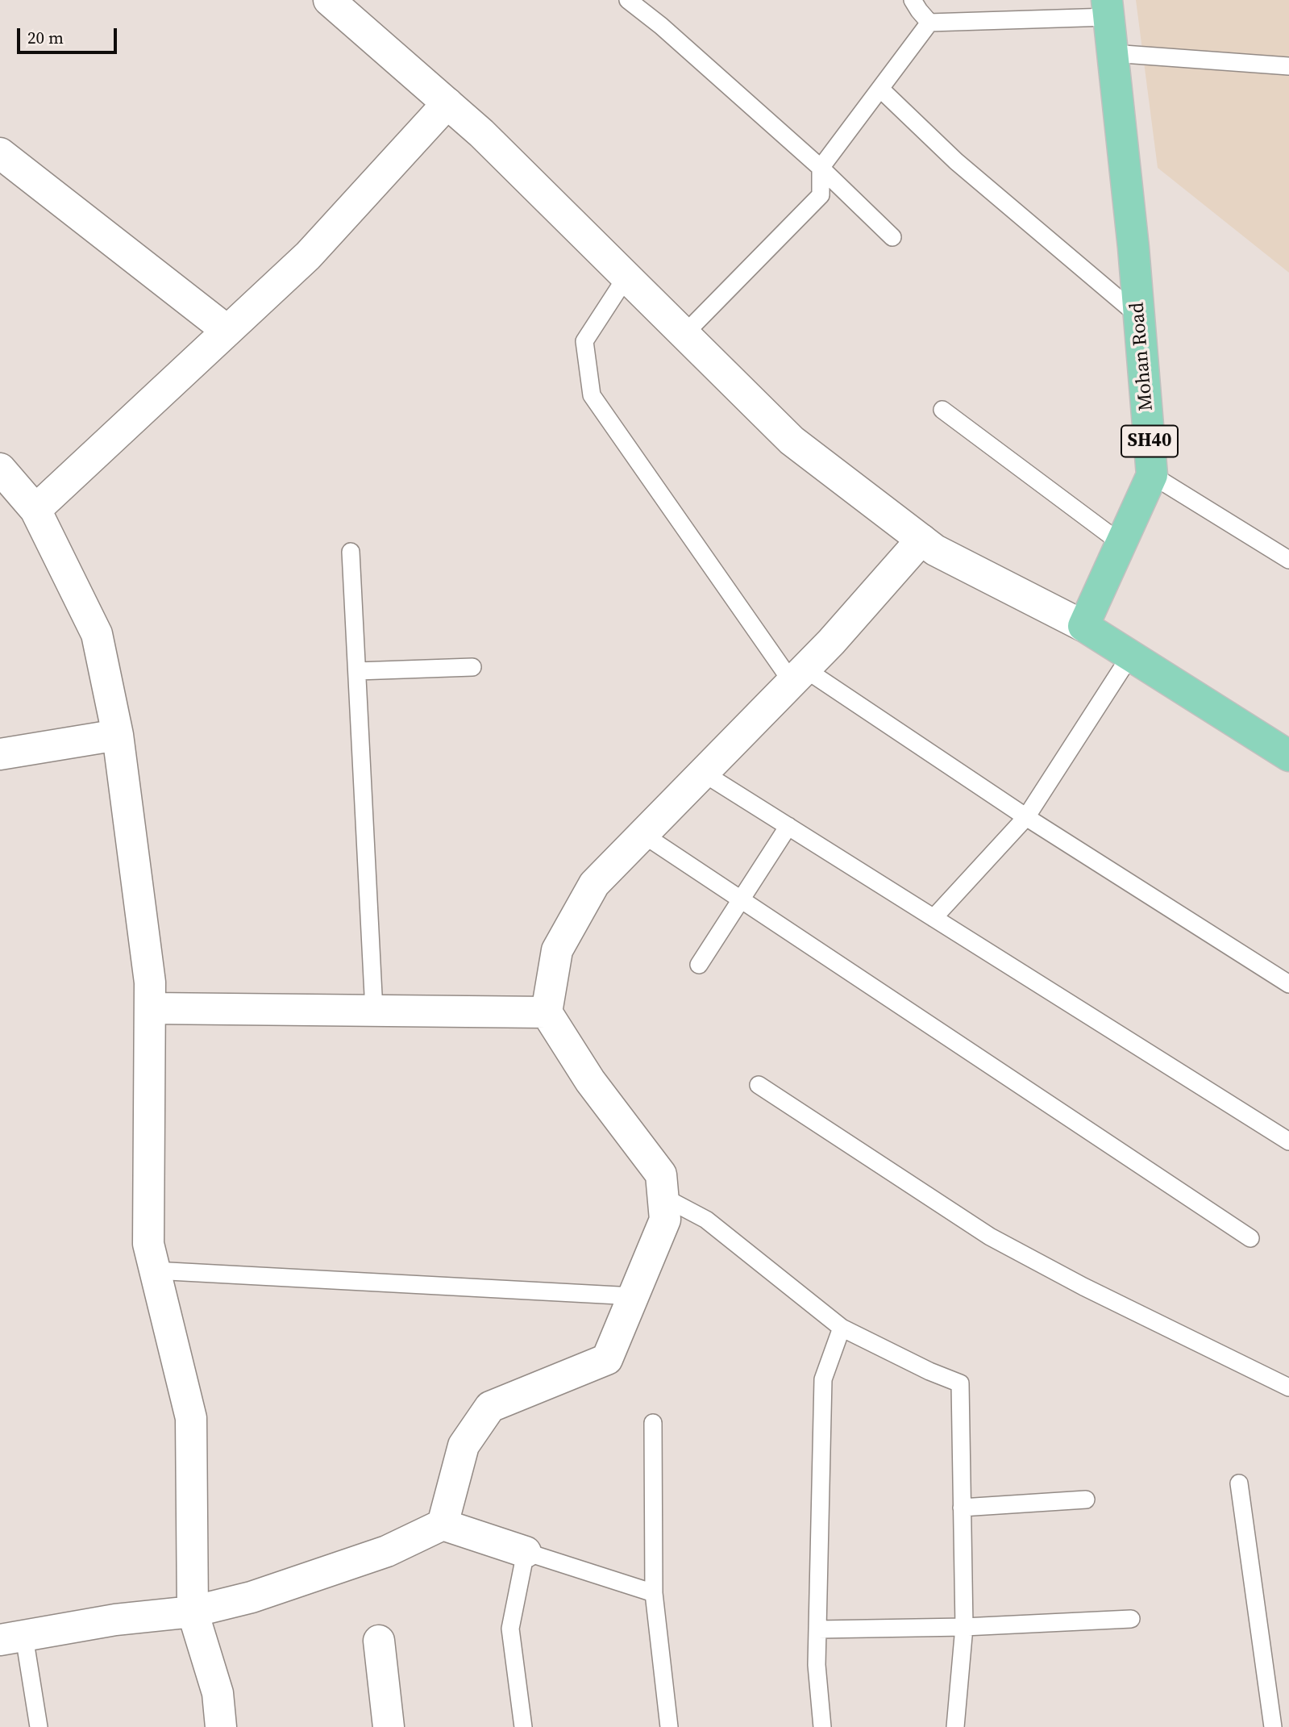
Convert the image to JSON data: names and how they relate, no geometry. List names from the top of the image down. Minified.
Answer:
{"streets":{"main road":["Mohan Road","SH40"]},"scale_bar":"20 m"}
